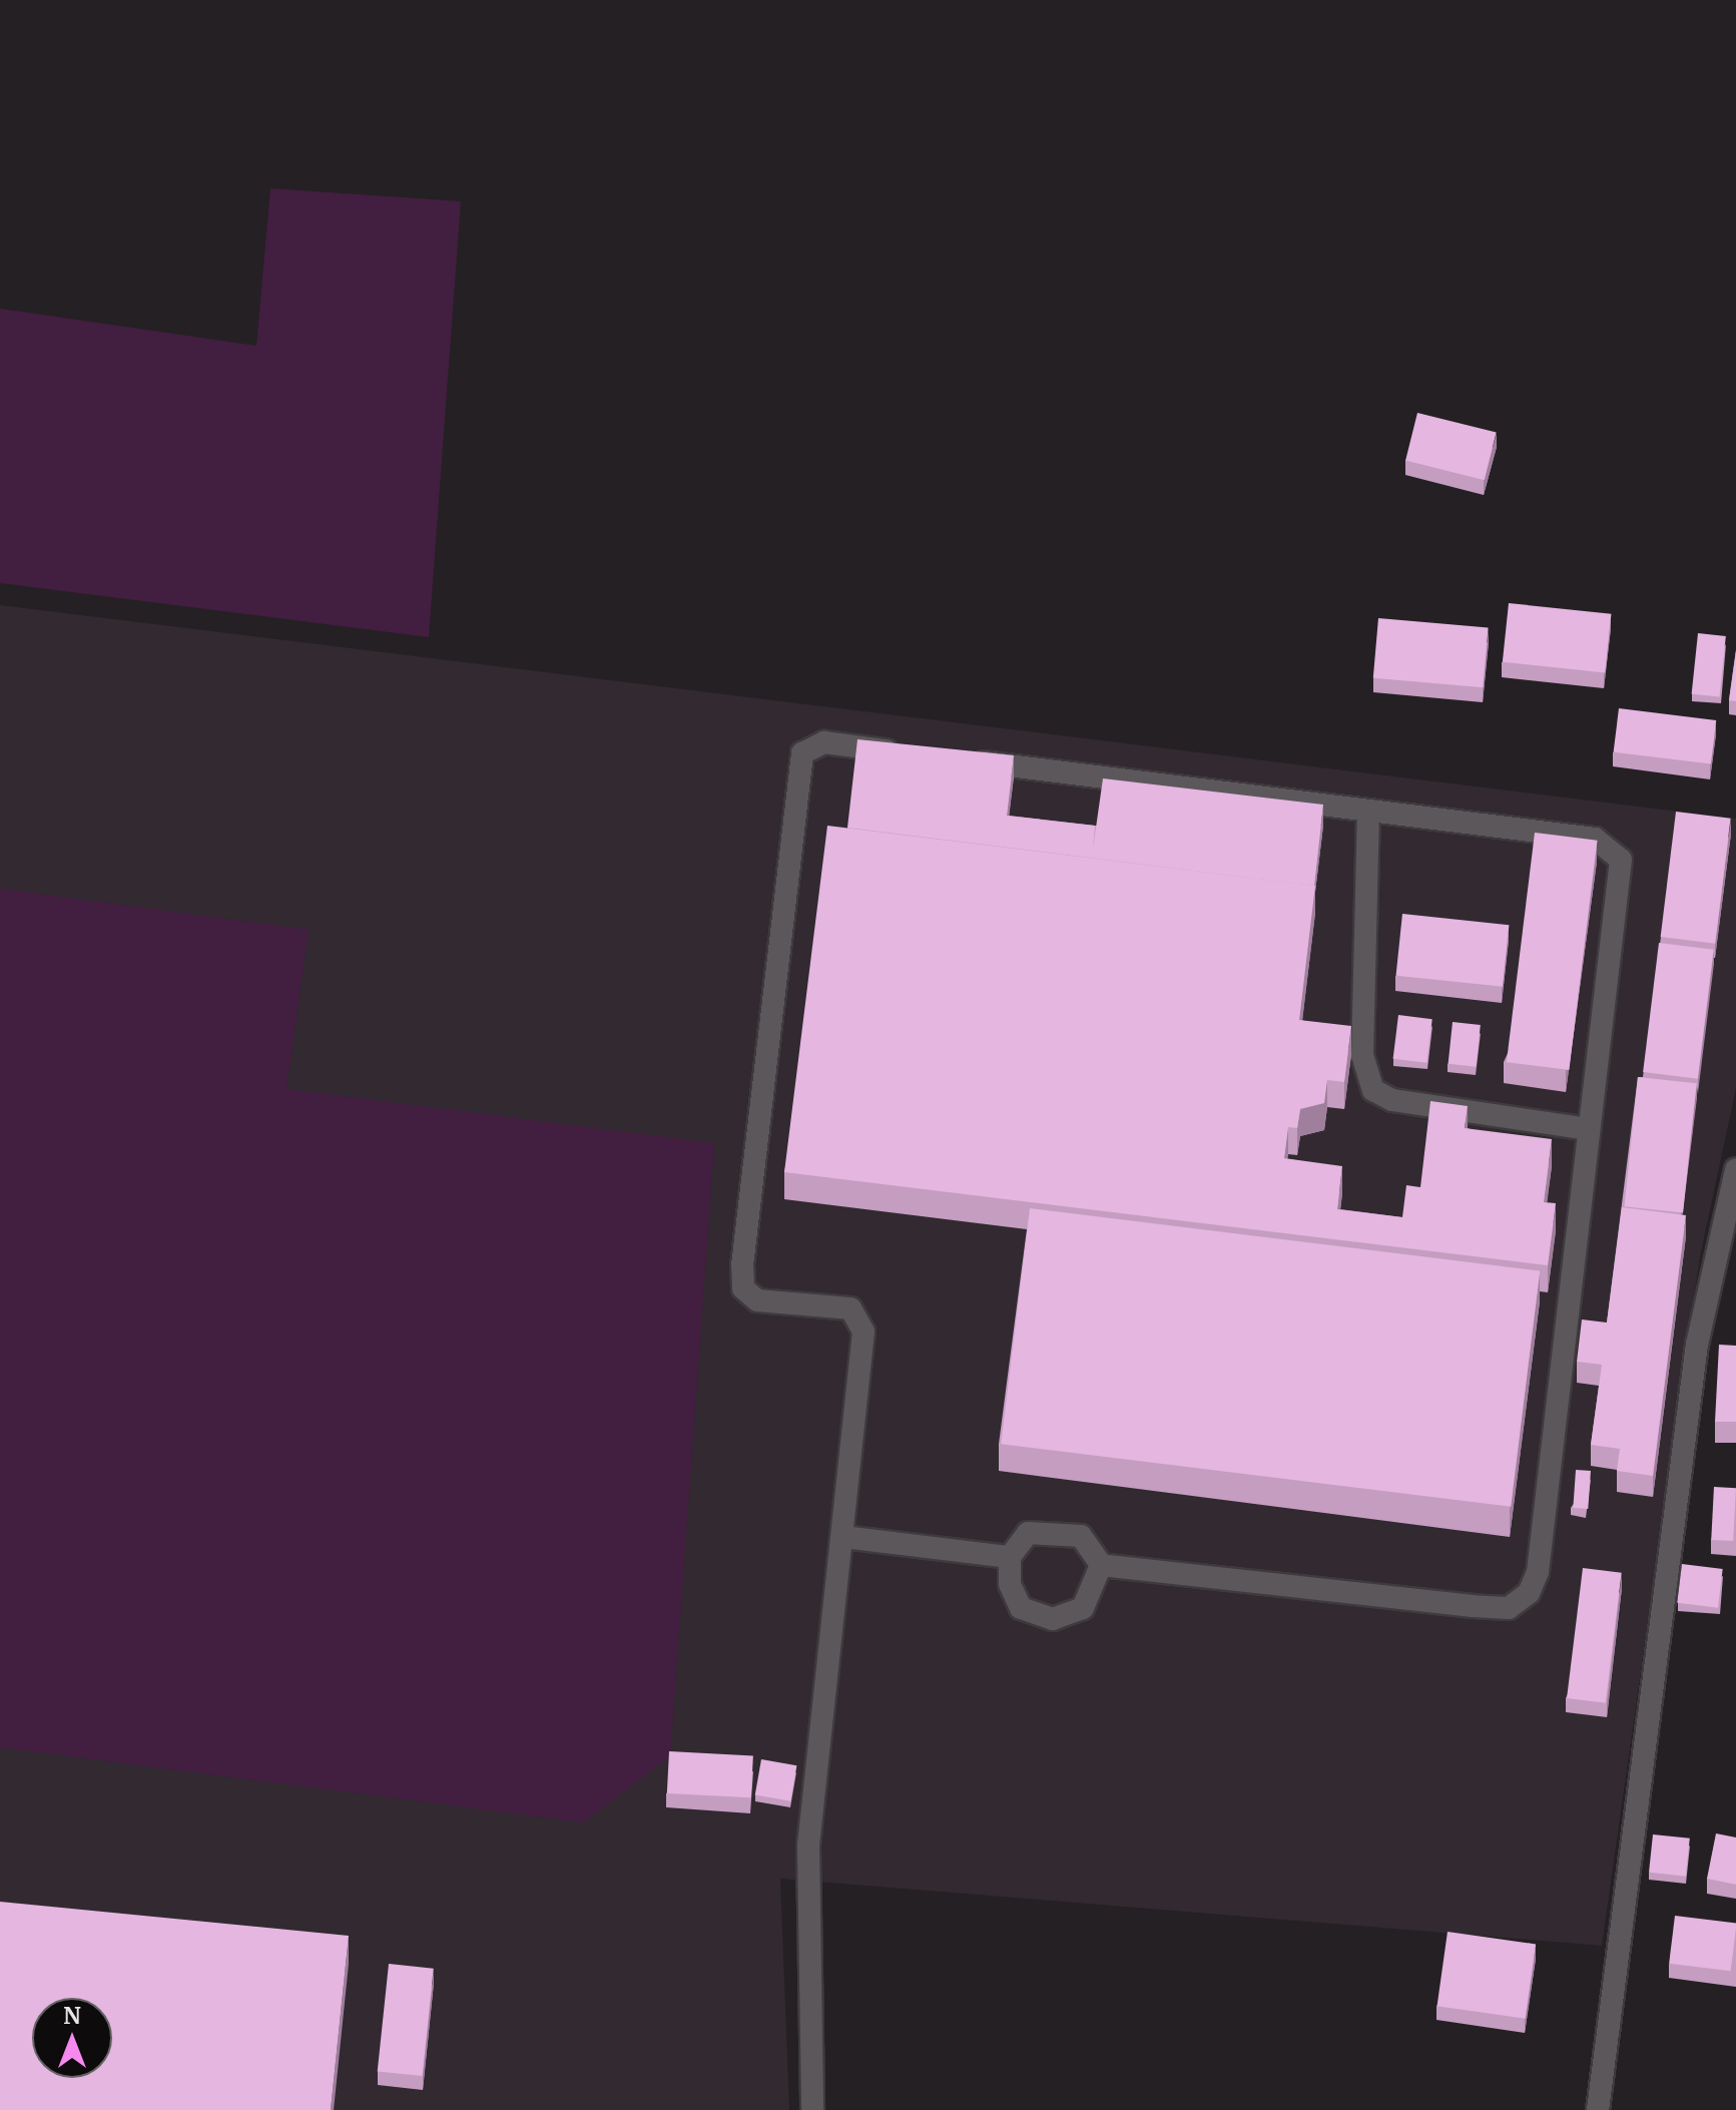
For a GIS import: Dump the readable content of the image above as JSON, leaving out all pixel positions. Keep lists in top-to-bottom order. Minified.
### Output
{"north":"top"}
